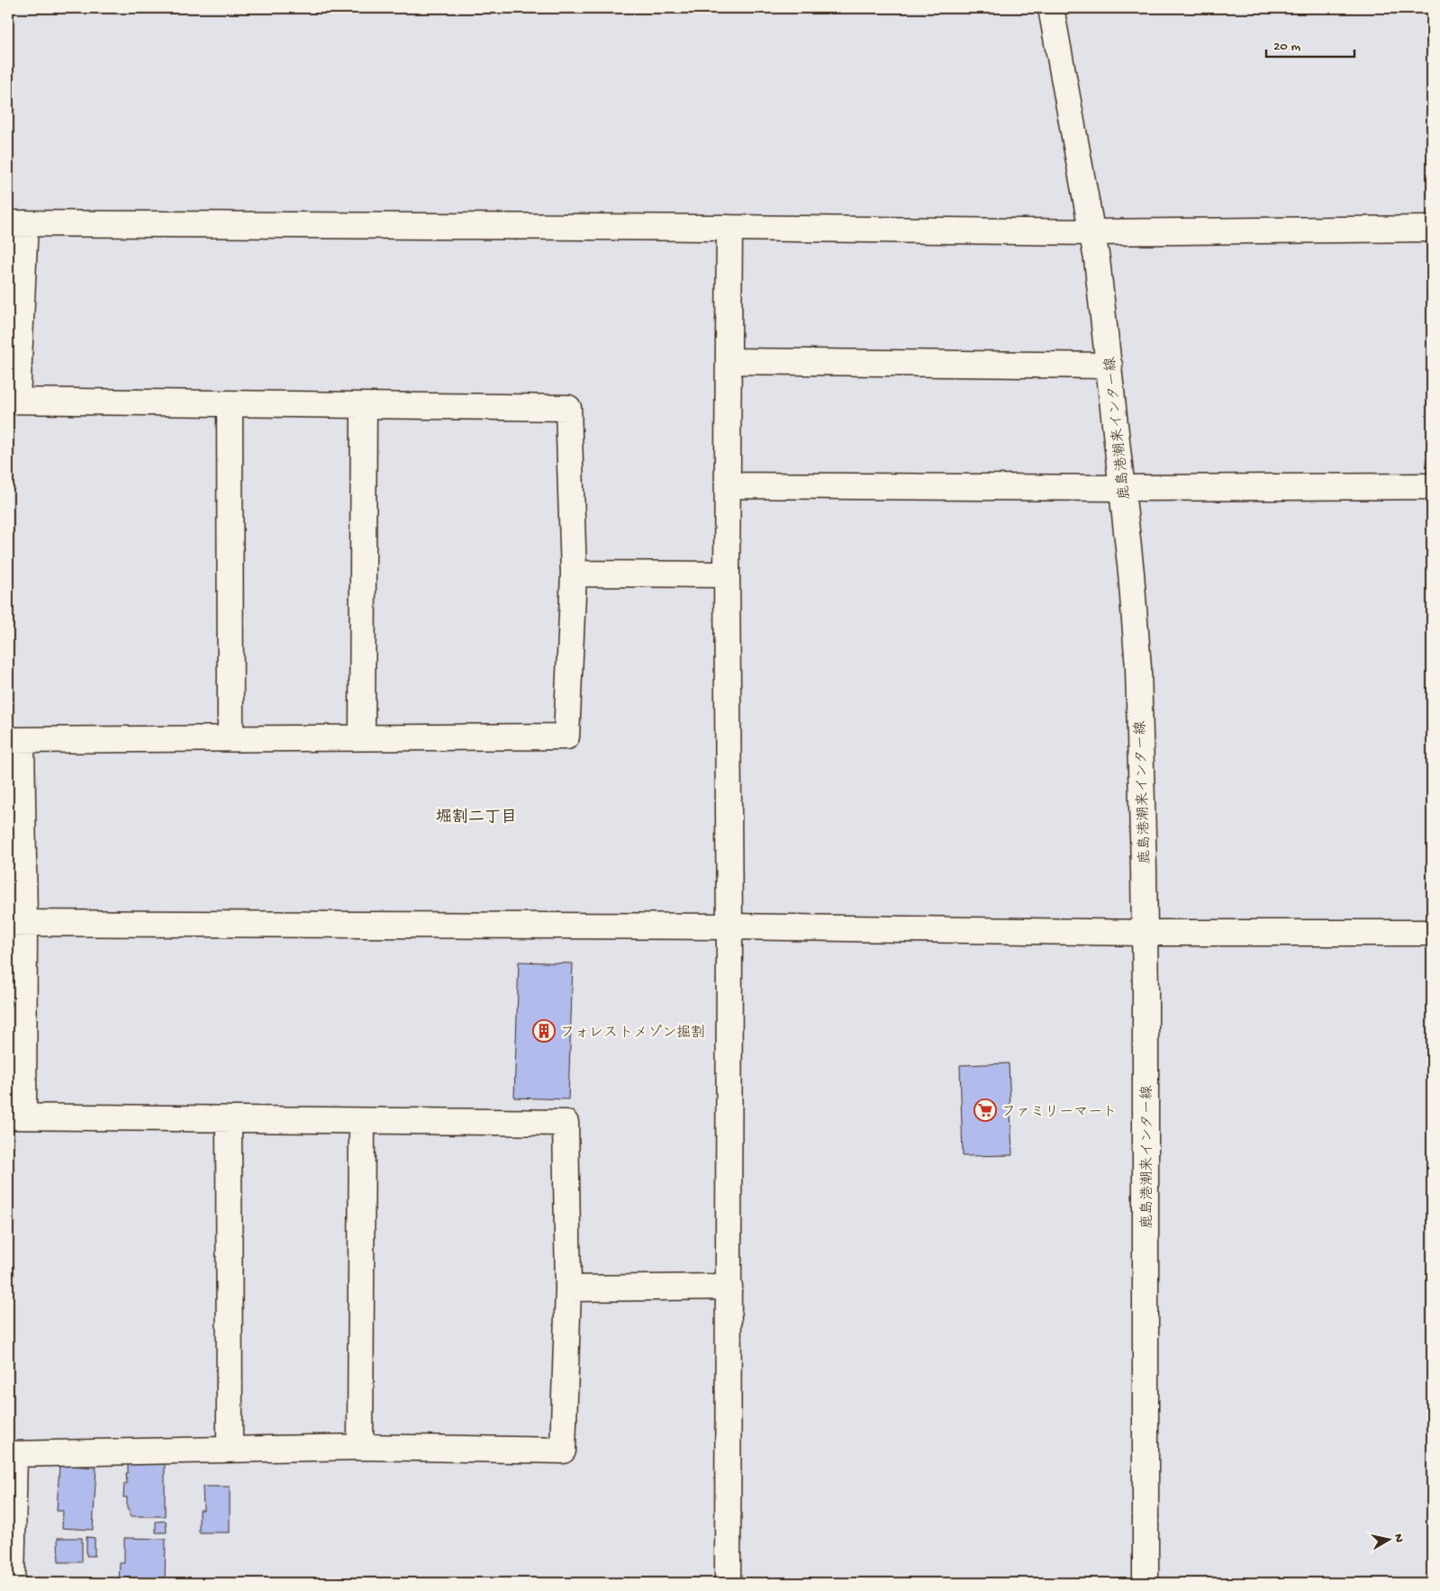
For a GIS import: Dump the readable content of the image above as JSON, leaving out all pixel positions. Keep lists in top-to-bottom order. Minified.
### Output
{"streets":{"street":["鹿島港潮来インター線"]},"districts":["堀割二丁目"],"places":{"building":["フォレストメゾン掘割"],"supermarket":["ファミリーマート"]},"scale_bar":"20 m","north":"right"}
